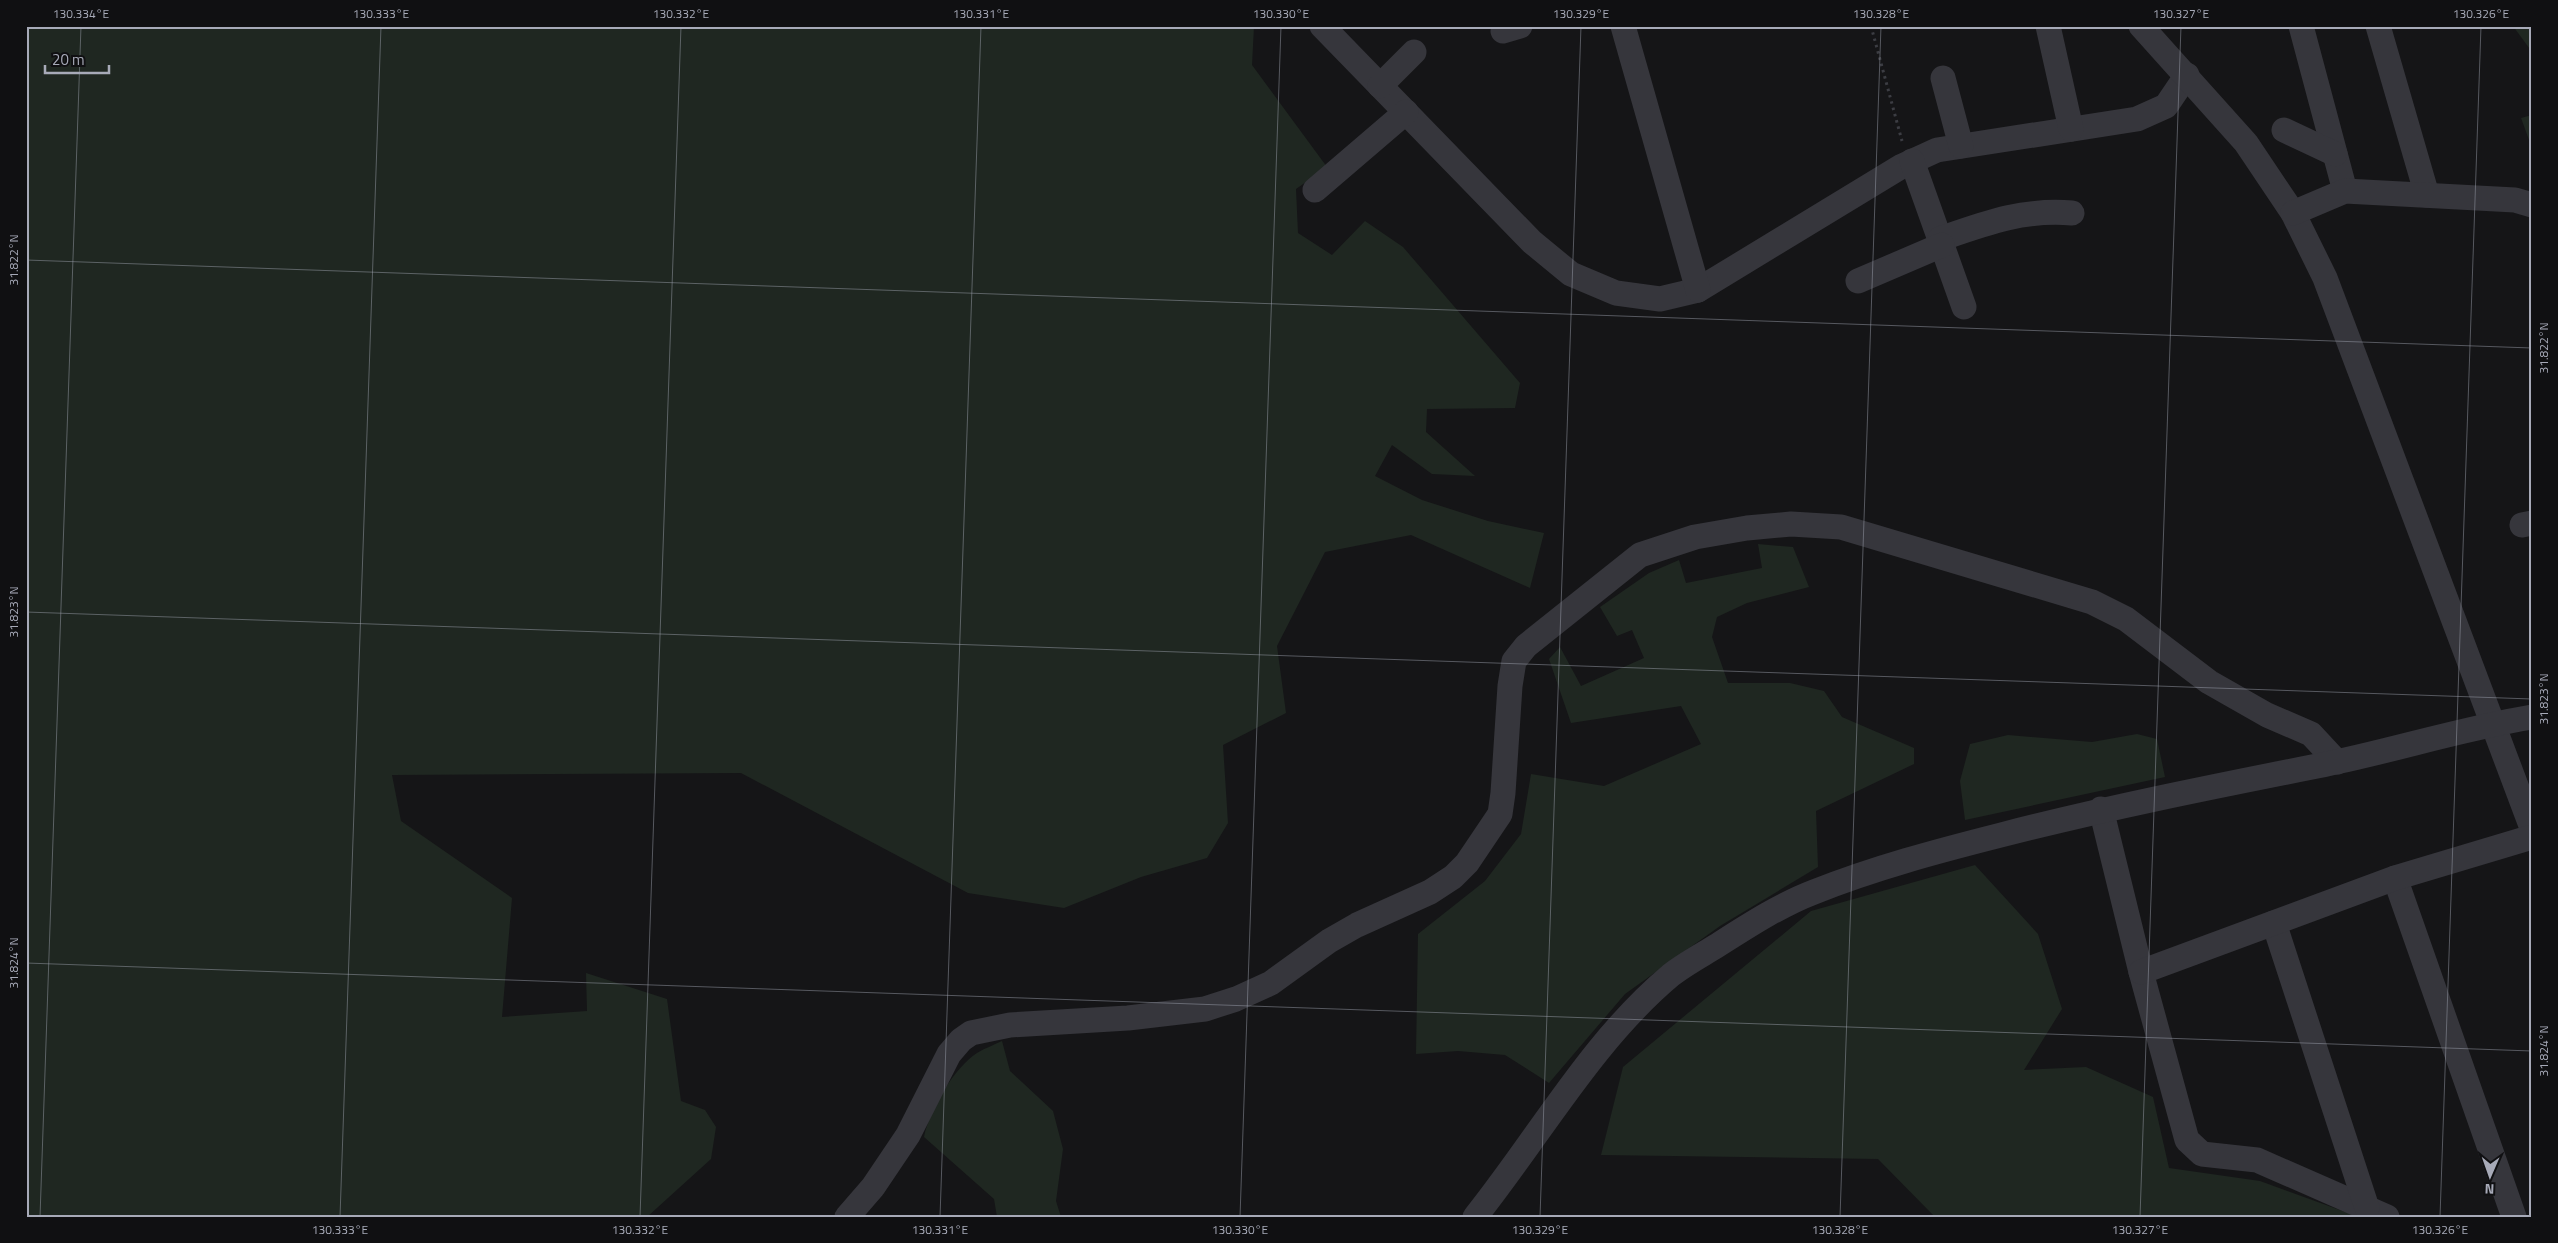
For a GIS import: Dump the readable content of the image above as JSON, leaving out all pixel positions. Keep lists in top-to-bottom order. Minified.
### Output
{"scale_bar":"20 m","north":"bottom","coordinates":["130.334°E","130.333°E","130.332°E","130.331°E","130.330°E","130.329°E","130.328°E","130.327°E","130.326°E","31.822°N","31.823°N","31.824°N"]}
